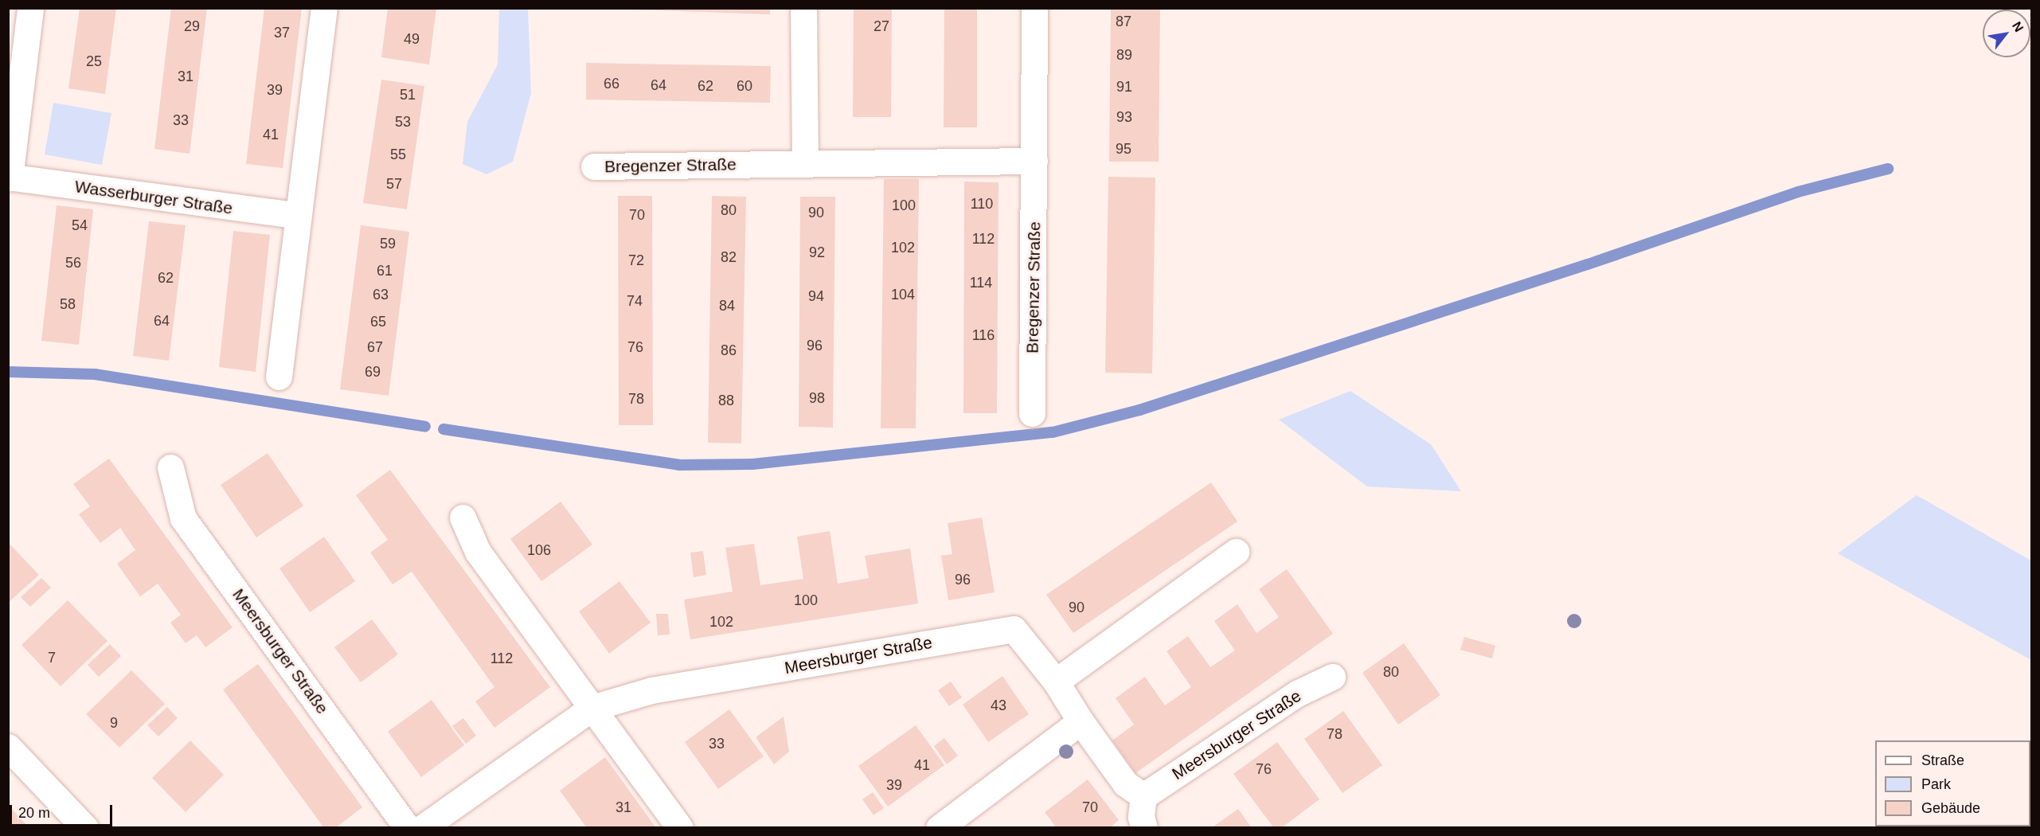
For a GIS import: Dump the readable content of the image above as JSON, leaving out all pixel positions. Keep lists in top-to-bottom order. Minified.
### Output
{"streets":{"street":["Bregenzer Straße","Wasserburger Straße","Meersburger Straße"]},"house_numbers":["87","29","27","37","49","89","25","31","66","64","62","60","91","39","51","93","33","53","41","95","55","57","110","100","80","90","70","54","112","59","102","92","82","72","56","61","62","114","63","104","94","74","58","84","64","65","116","96","67","76","86","69","98","78","88","106","96","100","90","102","7","112","80","43","9","78","33","41","76","39","31","70"],"legend":["Straße","Park","Gebäude"],"scale_bar":"20 m","north":"top right"}
